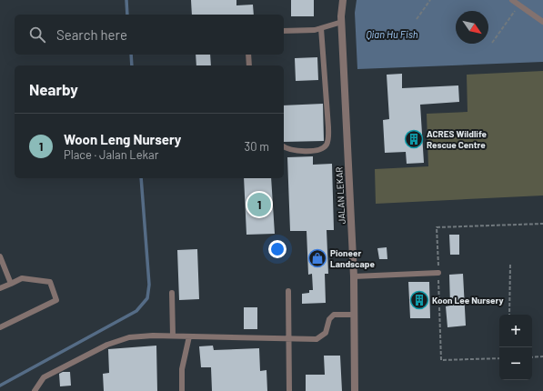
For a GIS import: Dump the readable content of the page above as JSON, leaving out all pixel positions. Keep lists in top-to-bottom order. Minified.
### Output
{"streets":{"street":["JALAN LEKAR"]},"water":["Qian Hu Fish"],"places":{"building":["ACRES Wildlife Rescue Centre","Koon Lee Nursery"],"shop":["Pioneer Landscape"]},"north":"bottom right","page":{"search":"Search here","heading":"Nearby","list":[{"mark":"1","name":"Woon Leng Nursery","note":"Place · Jalan Lekar","value":"30 m"}],"pins":"1","map_buttons":["+","−"]}}
